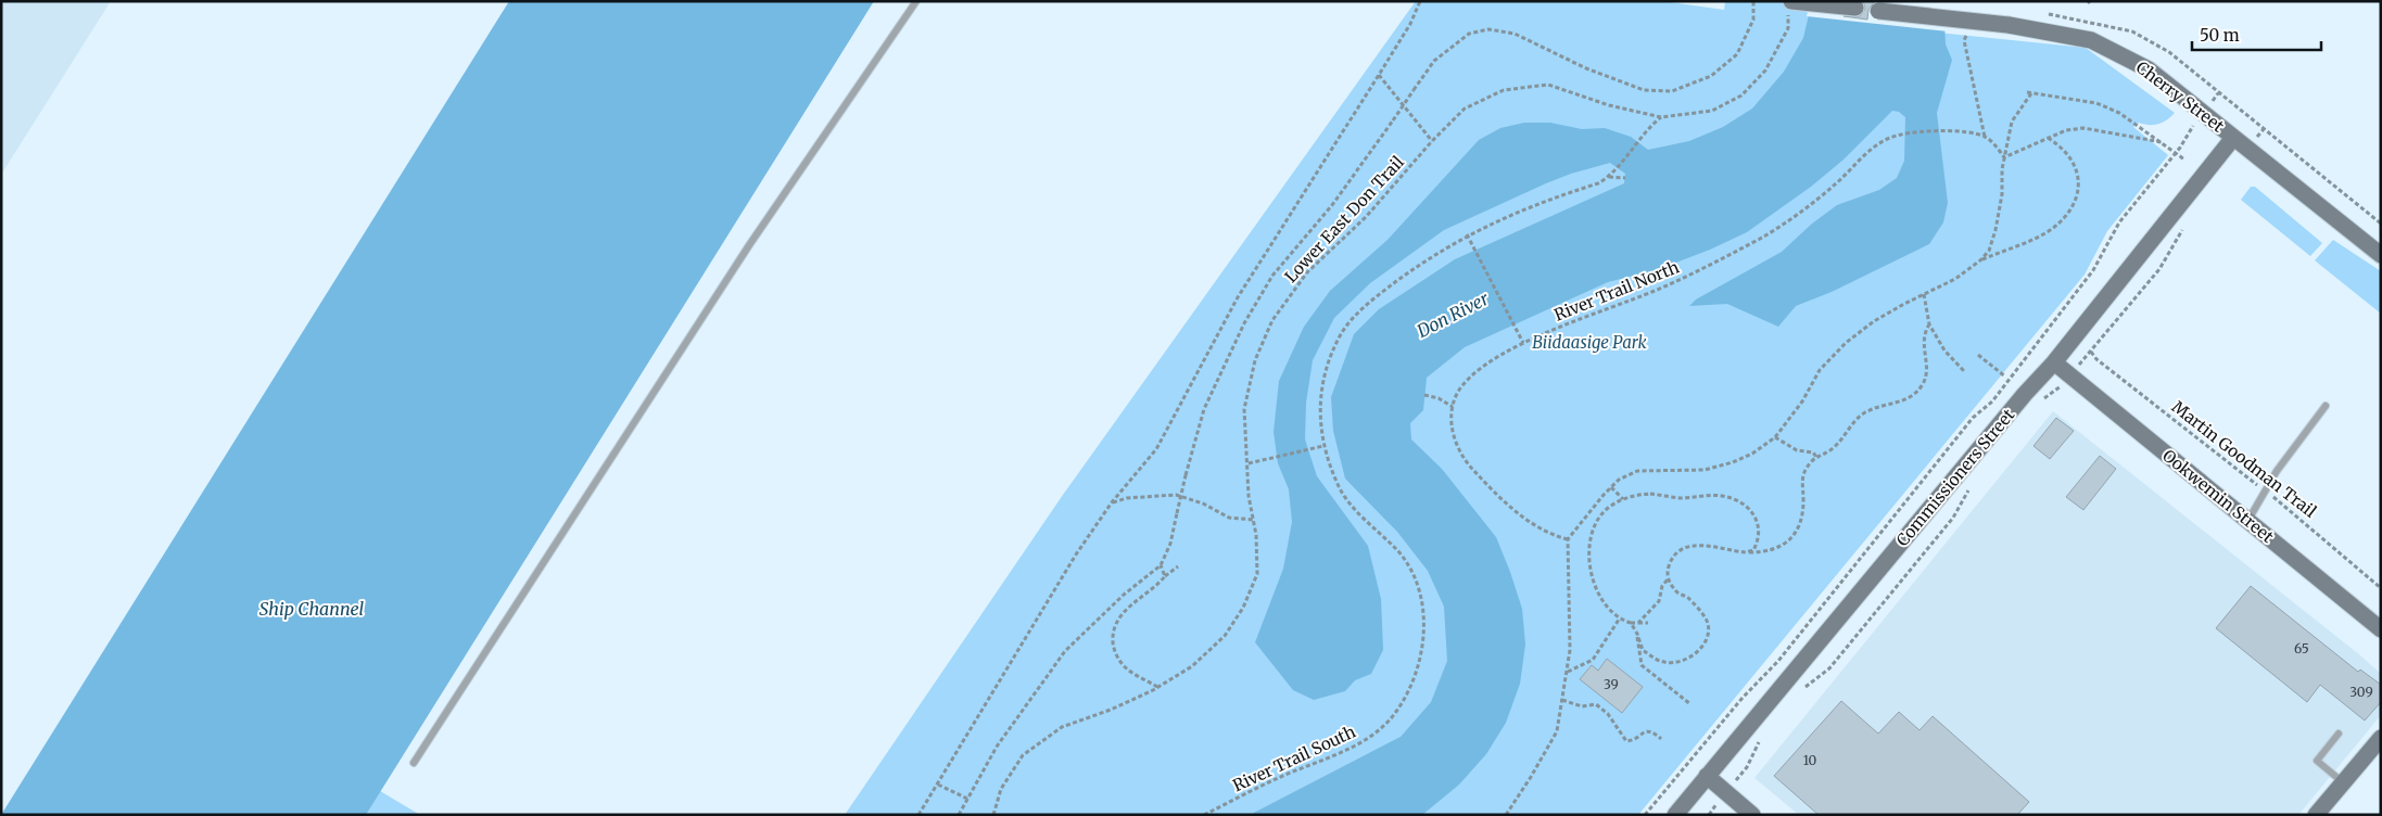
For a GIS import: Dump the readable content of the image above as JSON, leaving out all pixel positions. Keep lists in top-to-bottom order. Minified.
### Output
{"streets":{"street":["Cherry Street","Commissioners Street","Ookwemin Street"],"path":["Lower East Don Trail","River Trail North","Martin Goodman Trail","River Trail South"]},"crossings":[["Cherry Street","Commissioners Street"],["Lower East Don Trail","River Trail South"],["Commissioners Street","Ookwemin Street"]],"water":["Don River","Ship Channel"],"parks":["Biidaasige Park"],"house_numbers":["65","39","309","10"],"scale_bar":"50 m"}
